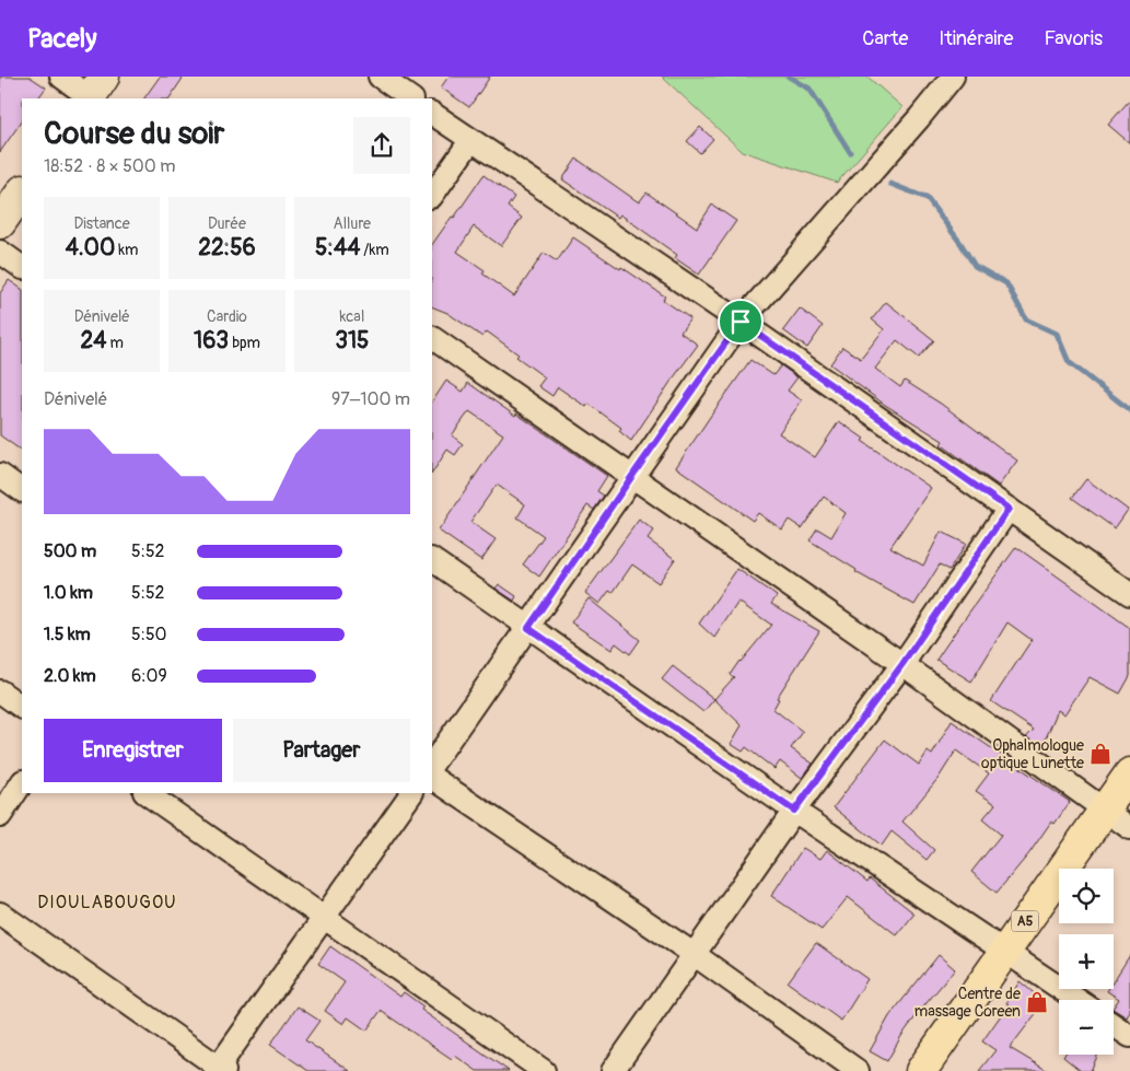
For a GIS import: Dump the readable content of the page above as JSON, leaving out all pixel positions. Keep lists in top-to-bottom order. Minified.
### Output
{"streets":{"main road":["A5"]},"districts":["DIOULABOUGOU"],"places":{"shop":["Ophalmologue optique Lunette","Centre de massage Coreen"]},"page":{"header":"Pacely","nav":["Carte","Itinéraire","Favoris"],"heading":["Course du soir","18:52 · 8 × 500 m"],"stats":[["Distance","4.00 km"],["Durée","22:56"],["Allure","5:44 /km"],["Dénivelé","24 m"],["Cardio","163 bpm"],["kcal","315"]],"chart":["Dénivelé","97–100 m"],"list":[{"name":"500 m","note":"5:52"},{"name":"1.0 km","note":"5:52"},{"name":"1.5 km","note":"5:50"},{"name":"2.0 km","note":"6:09"}],"buttons":["Enregistrer","Partager"],"map_buttons":["+","−"]}}
